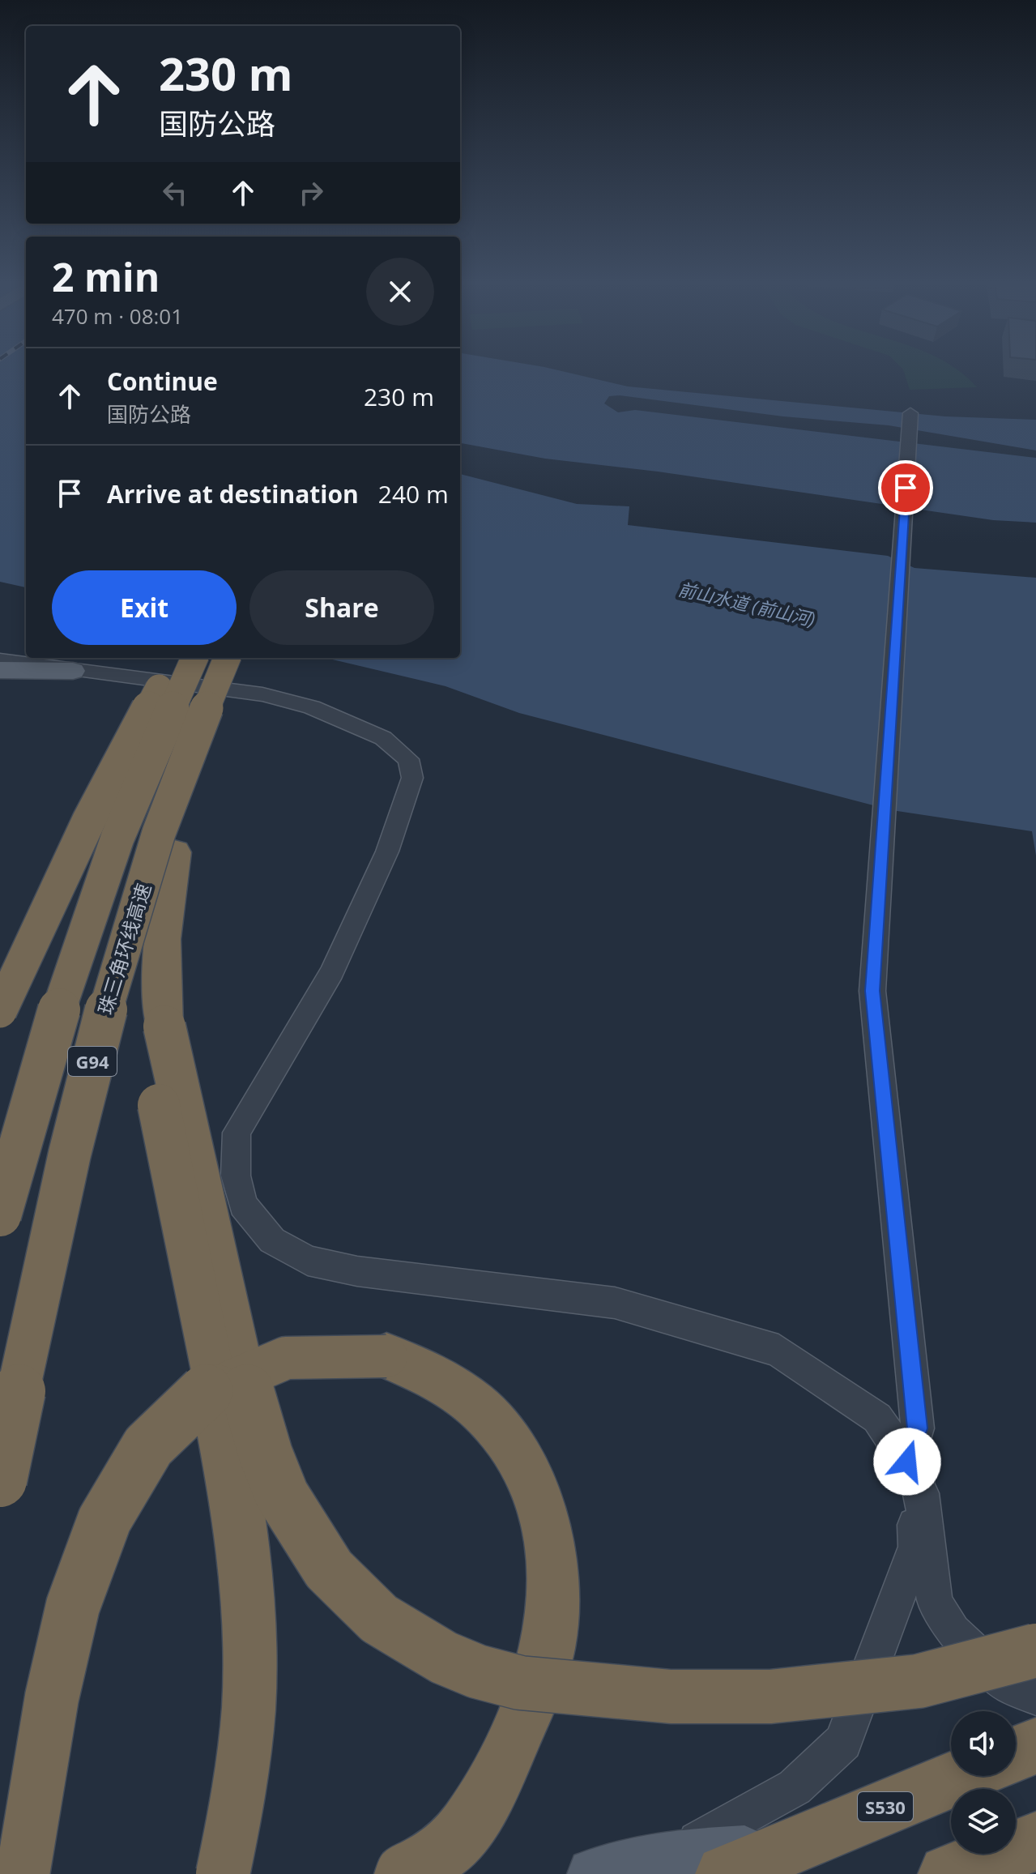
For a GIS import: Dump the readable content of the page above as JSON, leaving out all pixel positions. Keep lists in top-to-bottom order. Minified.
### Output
{"streets":{"highway":["珠三角环线高速","G94","S530"]},"water":["前山水道 (前山河)"],"page":{"turn":["230 m","国防公路"],"heading":["2 min","470 m · 08:01"],"list":[{"name":"Continue","note":"国防公路","value":"230 m"},{"name":"Arrive at destination","value":"240 m"}],"buttons":["Exit","Share"]}}
